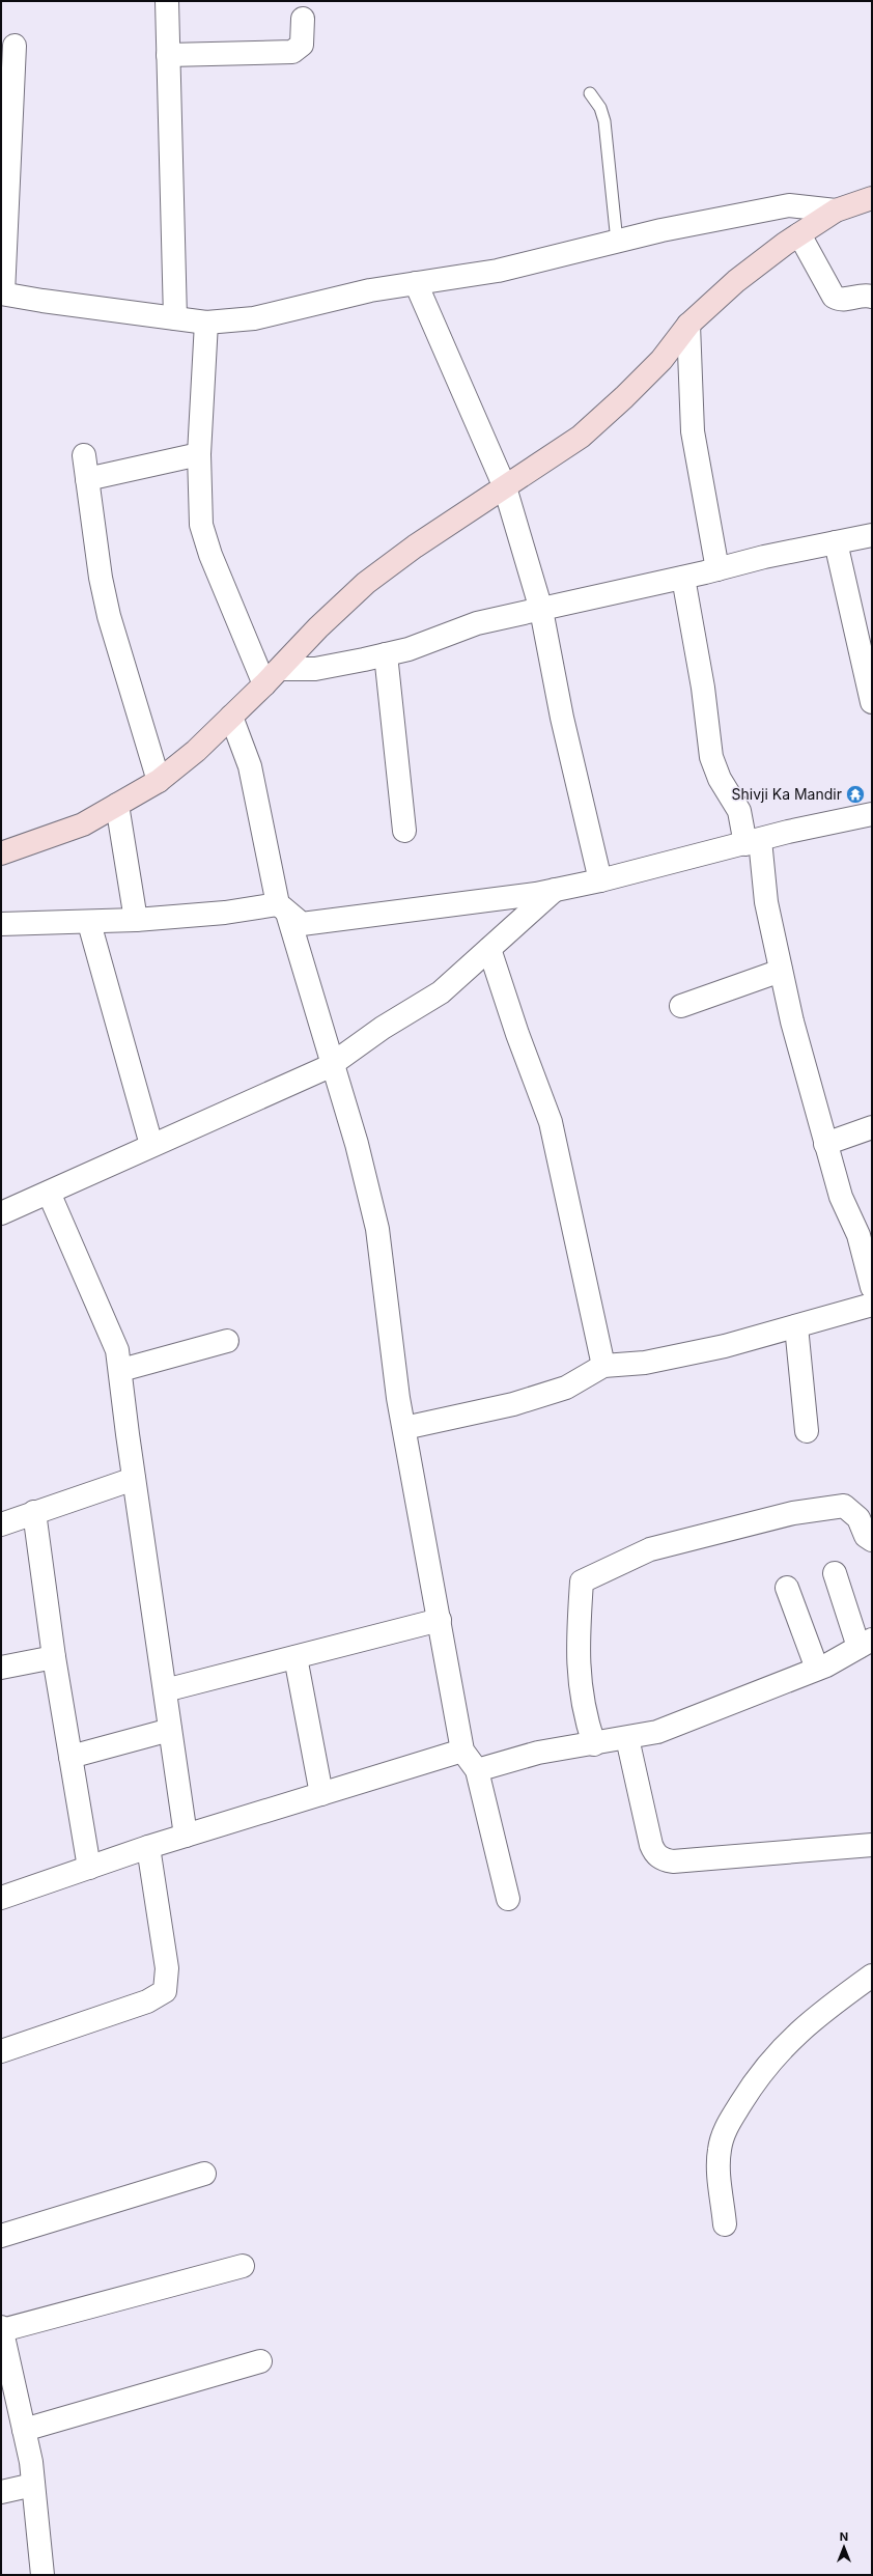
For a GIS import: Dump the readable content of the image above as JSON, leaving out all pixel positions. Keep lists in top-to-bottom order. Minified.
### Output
{"places":{"temple":["Shivji Ka Mandir"]},"north":"top"}
